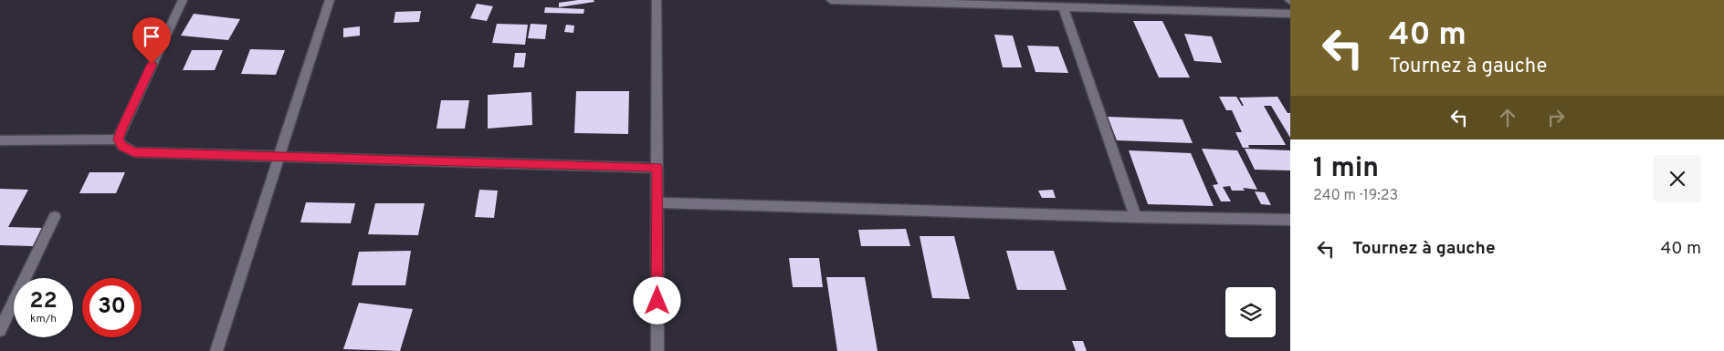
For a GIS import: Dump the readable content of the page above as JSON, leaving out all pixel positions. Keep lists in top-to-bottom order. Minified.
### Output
{"page":{"turn":["40 m","Tournez à gauche"],"heading":["1 min","240 m · 19:23"],"list":[{"name":"Tournez à gauche","value":"40 m"}],"speed":"22 km/h","limit":"30"}}
